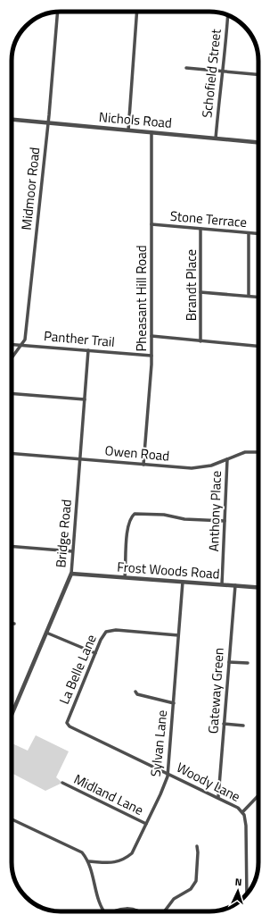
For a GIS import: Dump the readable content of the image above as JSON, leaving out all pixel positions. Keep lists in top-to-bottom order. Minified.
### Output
{"streets":{"street":["Schofield Street","Nichols Road","Midmoor Road","Stone Terrace","Brandt Place","Pheasant Hill Road","Panther Trail","Owen Road","Anthony Place","Bridge Road","Frost Woods Road","La Belle Lane","Gateway Green","Sylvan Lane","Woody Lane","Midland Lane"]},"crossings":[["Schofield Street","Nichols Road"],["Nichols Road","Midmoor Road"],["Nichols Road","Pheasant Hill Road"],["Midmoor Road","Panther Trail"],["Stone Terrace","Brandt Place"],["Stone Terrace","Pheasant Hill Road"],["Pheasant Hill Road","Panther Trail"],["Pheasant Hill Road","Owen Road"],["Panther Trail","Bridge Road"],["Owen Road","Anthony Place"],["Owen Road","Bridge Road"],["Anthony Place","Frost Woods Road"],["Bridge Road","Frost Woods Road"],["Frost Woods Road","Gateway Green"],["Frost Woods Road","Sylvan Lane"],["La Belle Lane","Sylvan Lane"],["La Belle Lane","Woody Lane"],["Gateway Green","Woody Lane"],["Sylvan Lane","Woody Lane"],["Sylvan Lane","Midland Lane"]],"north":"top"}
